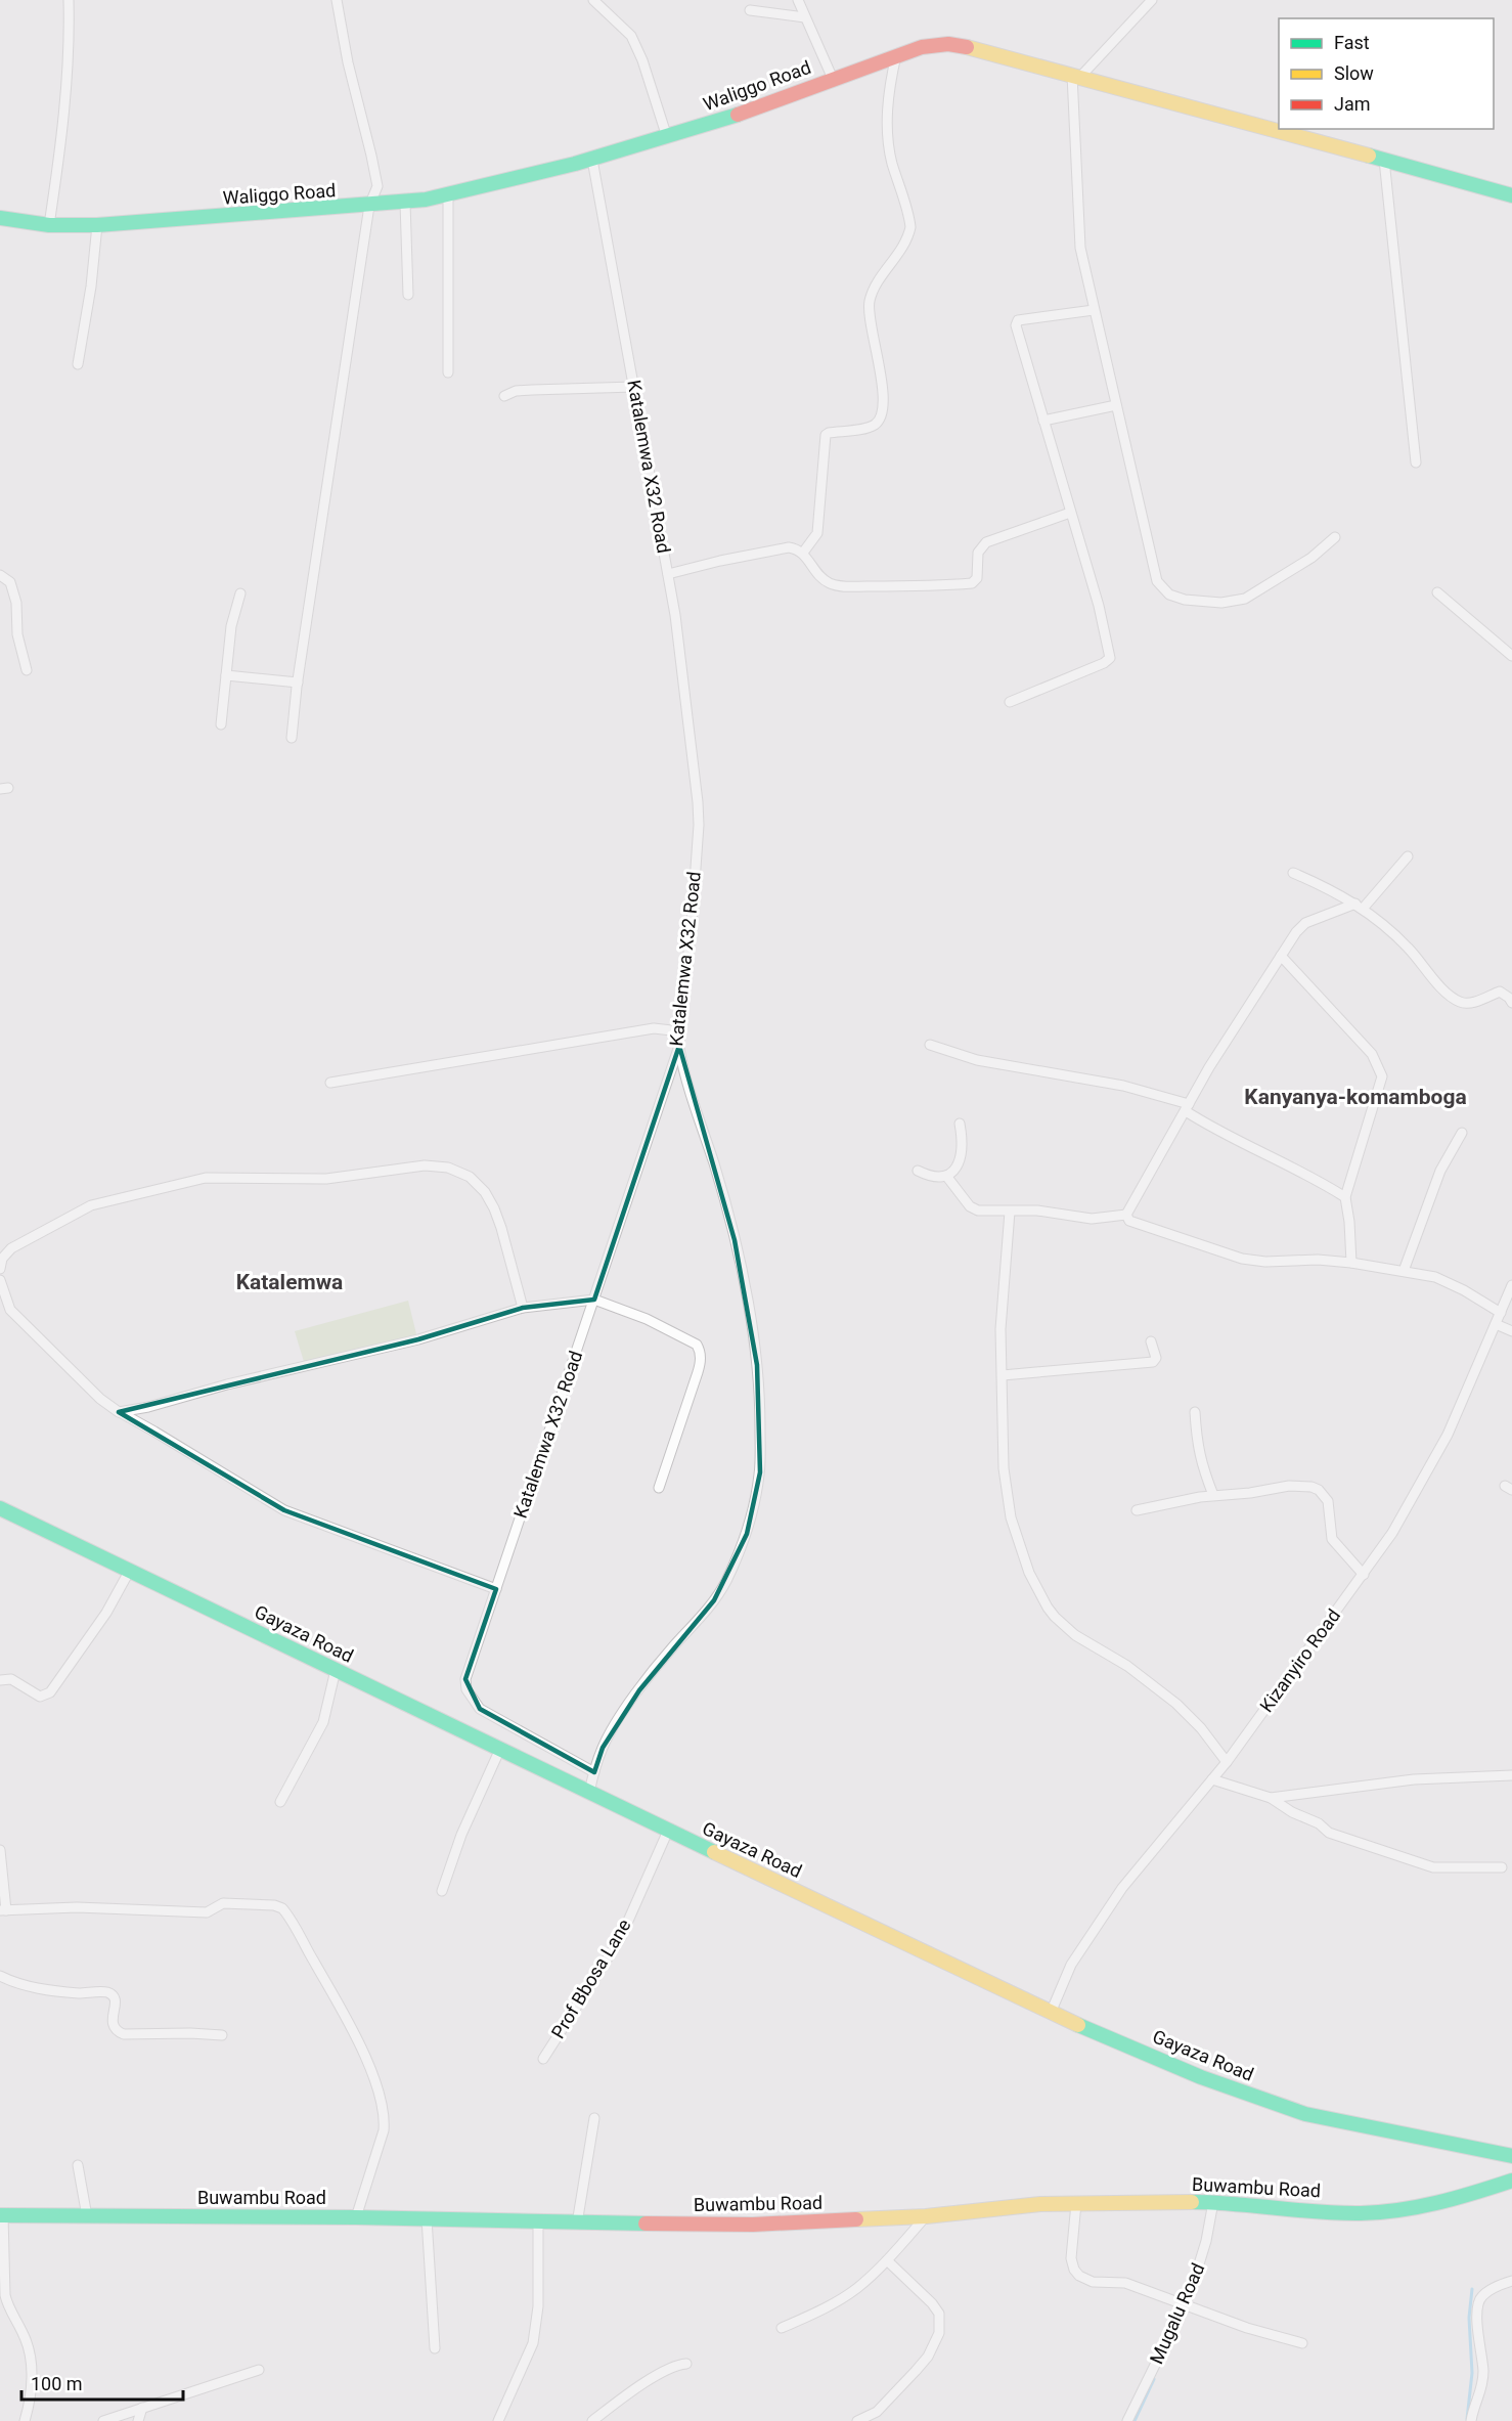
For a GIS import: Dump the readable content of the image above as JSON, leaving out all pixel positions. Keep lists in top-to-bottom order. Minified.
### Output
{"streets":{"street":["Waliggo Road","Katalemwa X32 Road","Gayaza Road","Kizanyiro Road","Prof Bbosa Lane","Buwambu Road","Mugalu Road"]},"crossings":[["Waliggo Road","Katalemwa X32 Road"],["Gayaza Road","Kizanyiro Road"],["Gayaza Road","Prof Bbosa Lane"],["Buwambu Road","Mugalu Road"]],"districts":["Kanyanya-komamboga","Katalemwa"],"legend":["Fast","Slow","Jam"],"scale_bar":"100 m"}
